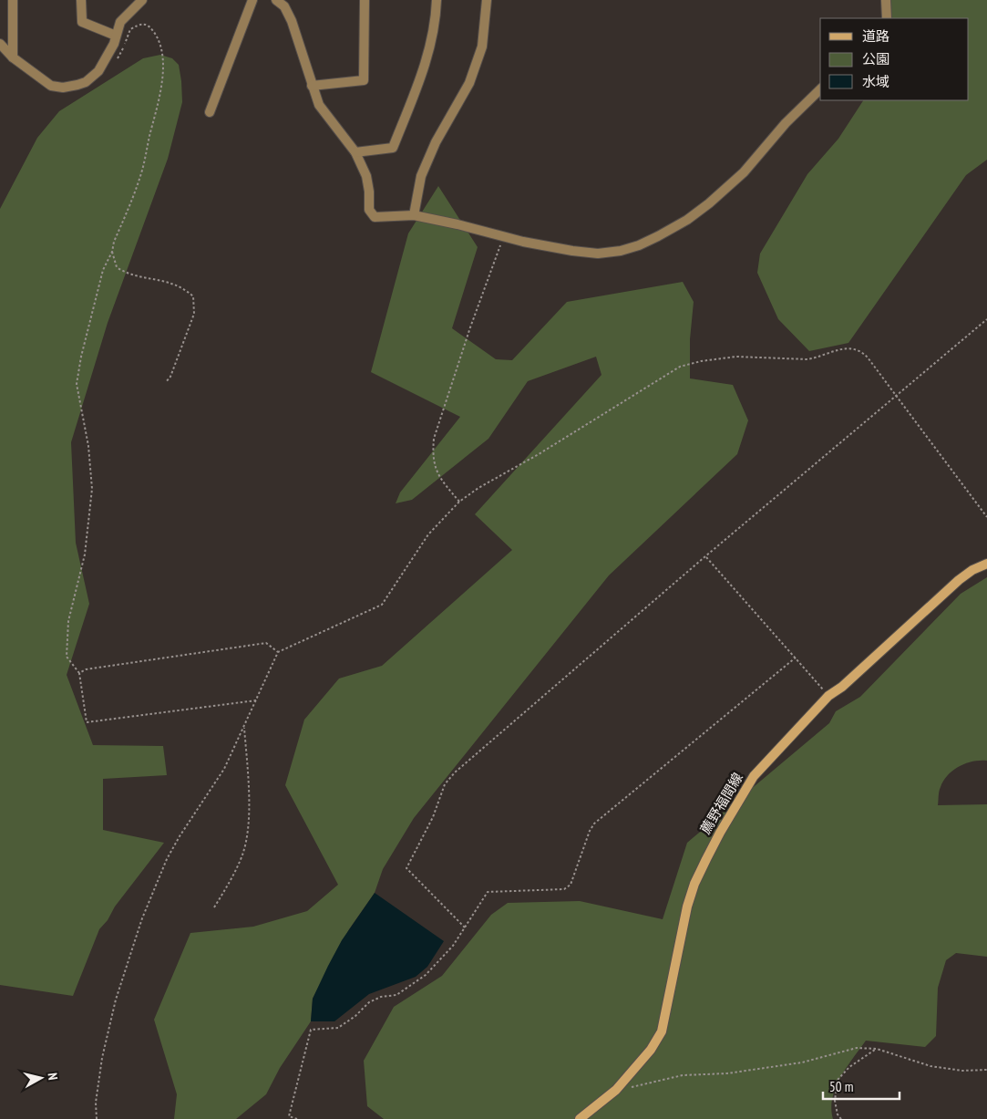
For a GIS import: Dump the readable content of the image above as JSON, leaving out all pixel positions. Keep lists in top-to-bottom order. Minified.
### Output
{"streets":{"main road":["薦野福間線"]},"legend":["道路","公園","水域"],"scale_bar":"50 m","north":"right"}
